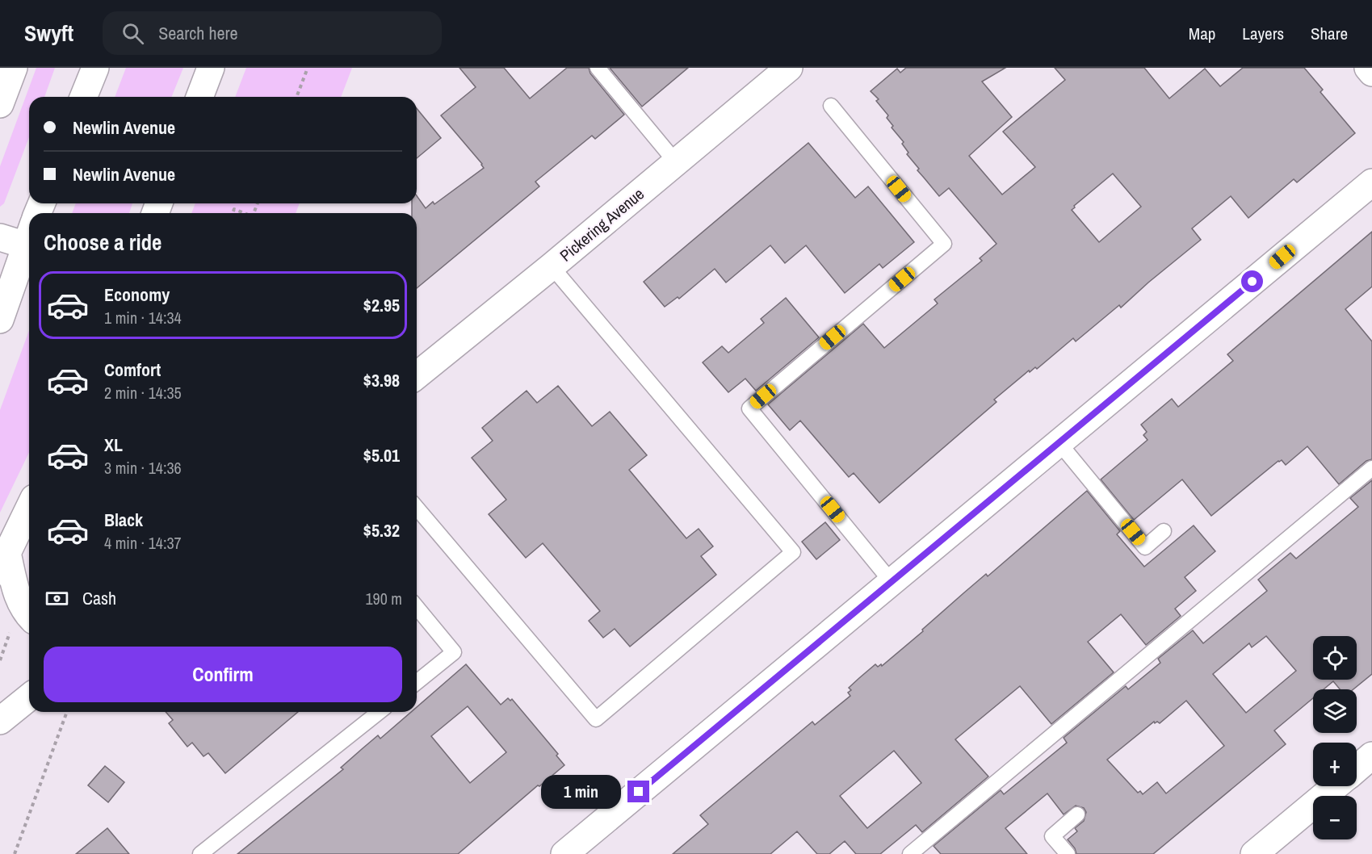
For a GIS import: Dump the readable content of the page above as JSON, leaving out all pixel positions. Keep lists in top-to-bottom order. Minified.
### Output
{"streets":{"street":["Pickering Avenue"]},"page":{"header":"Swyft","search":"Search here","nav":["Map","Layers","Share"],"banner":["Newlin Avenue","Newlin Avenue"],"heading":"Choose a ride","list":[{"name":"Economy","note":"1 min · 14:34","value":"$2.95"},{"name":"Comfort","note":"2 min · 14:35","value":"$3.98"},{"name":"XL","note":"3 min · 14:36","value":"$5.01"},{"name":"Black","note":"4 min · 14:37","value":"$5.32"}],"pay":["Cash","190 m"],"map_buttons":["+","−"],"buttons":"Confirm","bubble":"1 min"}}
